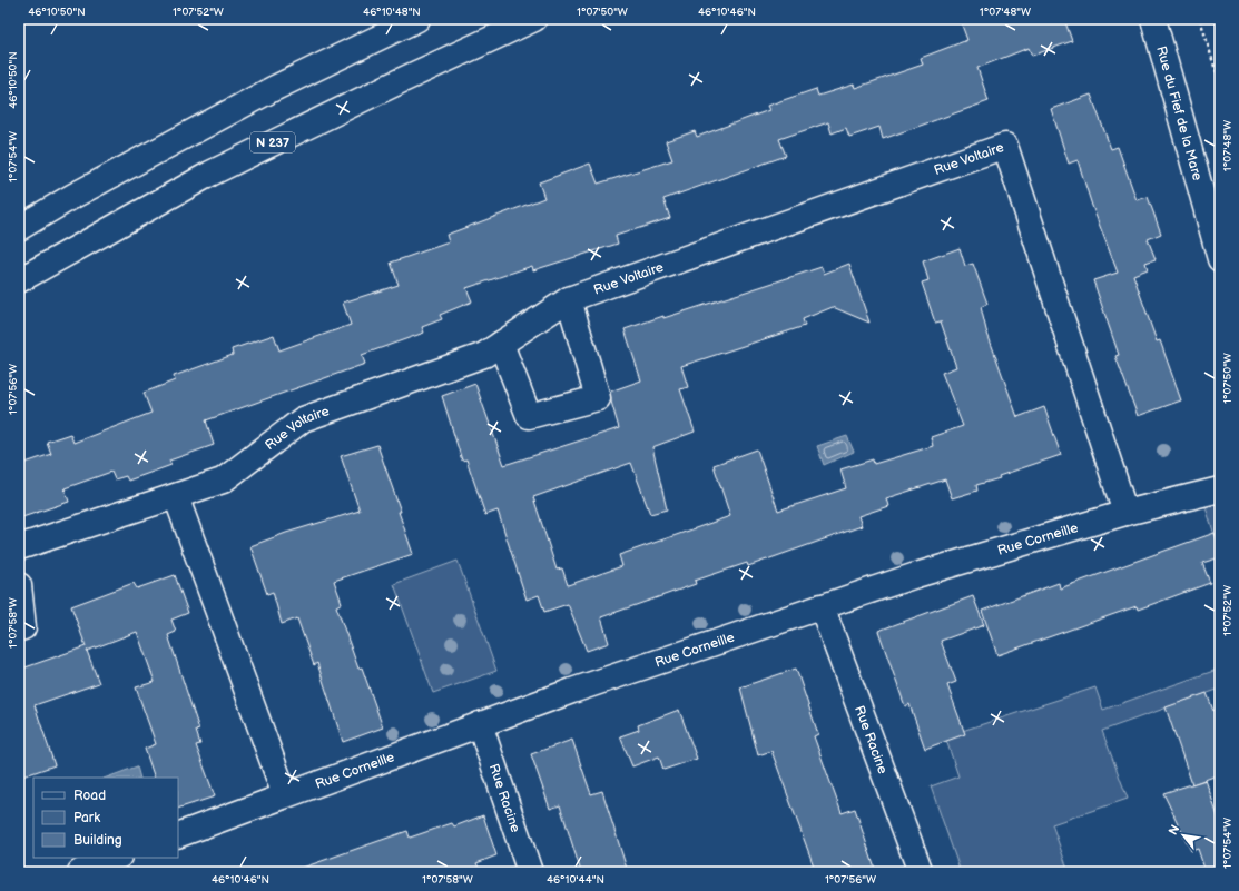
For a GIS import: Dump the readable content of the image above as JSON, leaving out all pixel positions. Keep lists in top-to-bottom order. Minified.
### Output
{"streets":{"main road":["Rue du Fief de la Mare","N 237","Rue Voltaire","Rue Corneille","Rue Racine"]},"crossings":[["Rue Voltaire","Rue Corneille"],["Rue Corneille","Rue Racine"]],"legend":["Road","Park","Building"],"north":"top left","coordinates":["46°10'50\"N","1°07'52\"W","46°10'48\"N","1°07'50\"W","46°10'46\"N","1°07'48\"W","1°07'54\"W","1°07'56\"W","1°07'58\"W","46°10'44\"N"]}
